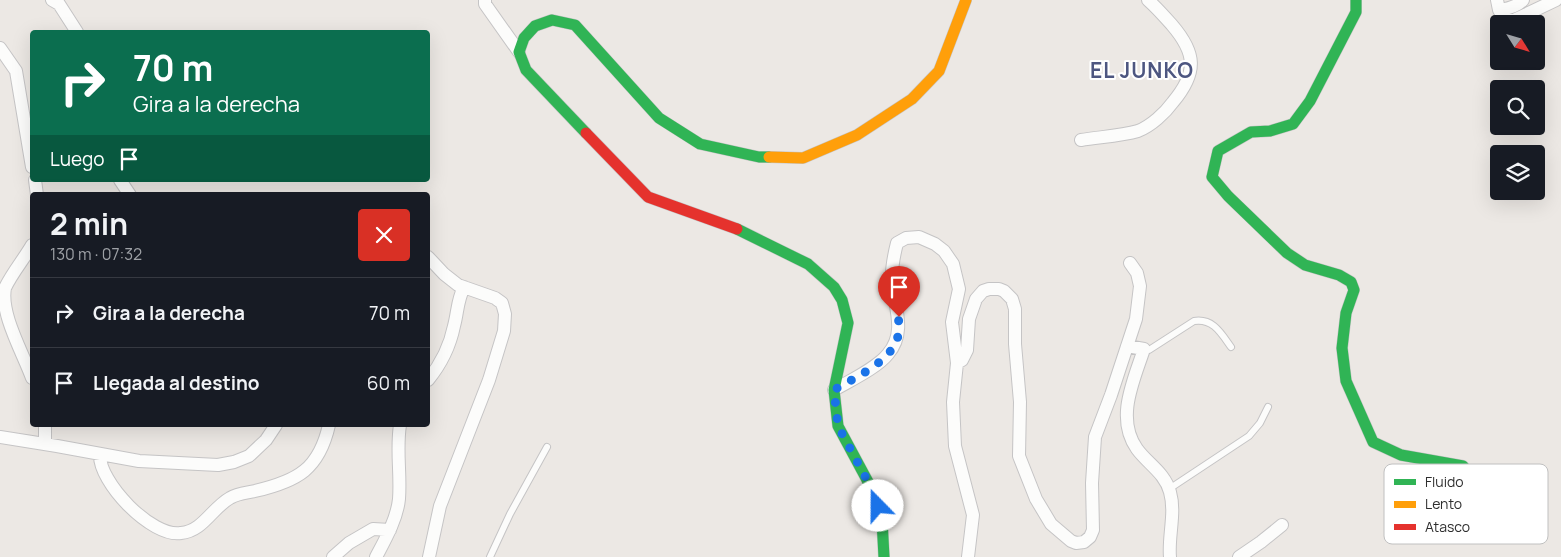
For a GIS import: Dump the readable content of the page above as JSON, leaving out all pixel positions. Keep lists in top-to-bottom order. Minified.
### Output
{"districts":["EL JUNKO"],"legend":["Fluido","Lento","Atasco"],"north":"bottom right","page":{"turn":["70 m","Gira a la derecha"],"then":"Luego","heading":["2 min","130 m · 07:32"],"list":[{"name":"Gira a la derecha","value":"70 m"},{"name":"Llegada al destino","value":"60 m"}]}}
